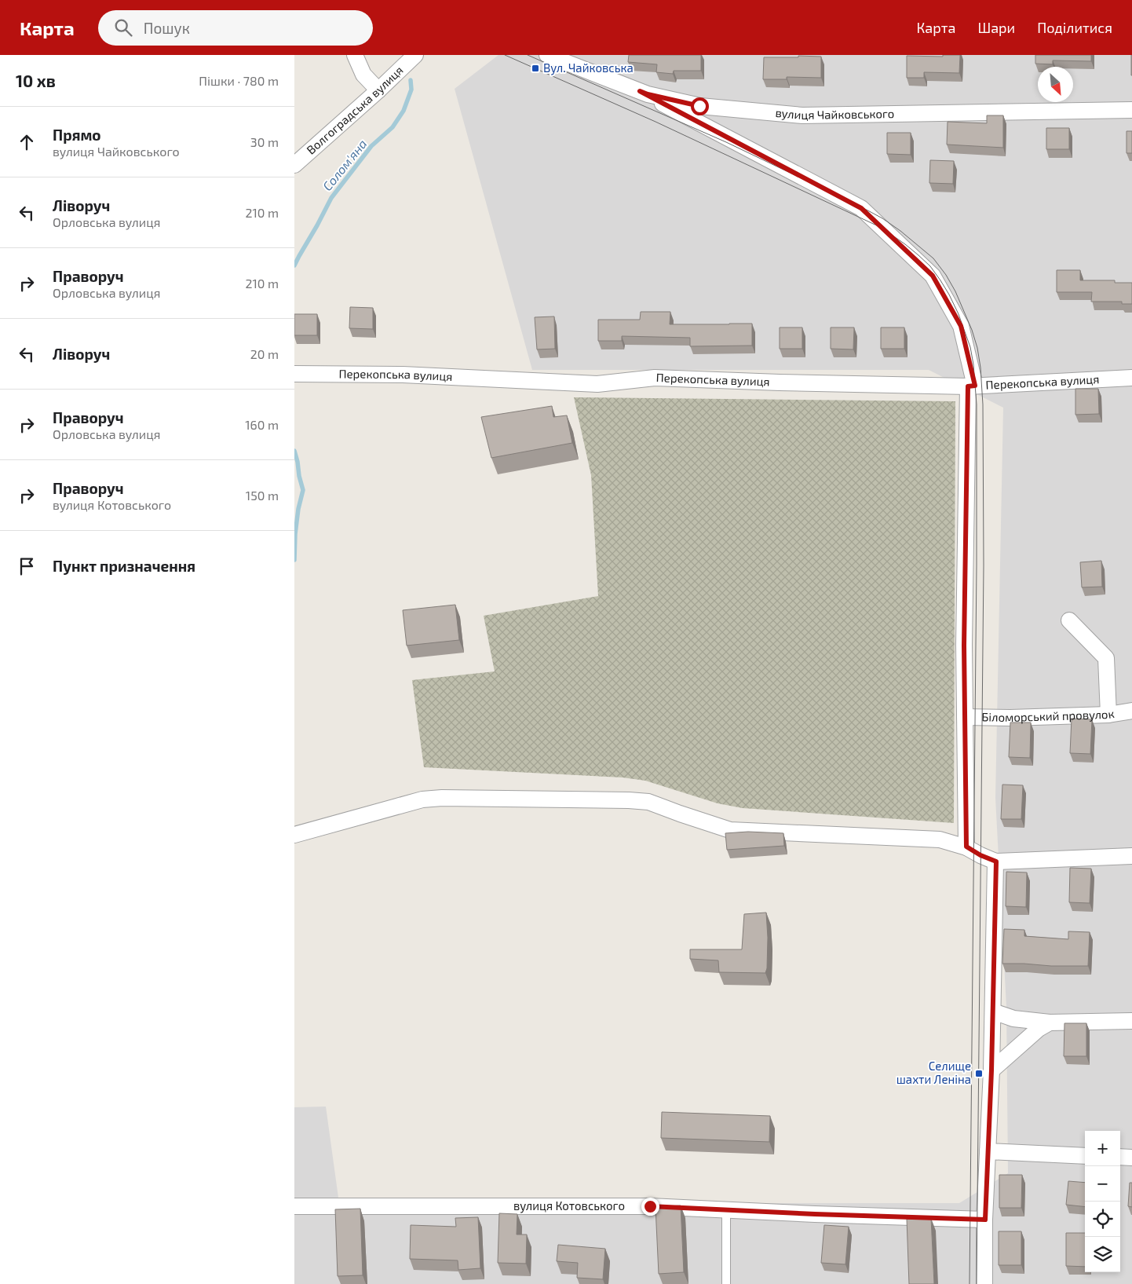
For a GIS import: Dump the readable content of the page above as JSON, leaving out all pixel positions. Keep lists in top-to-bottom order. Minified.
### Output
{"streets":{"street":["Волгоградська вулиця","вулиця Чайковського","Перекопська вулиця","Біломорський провулок","вулиця Котовського"]},"water":["Солом'яна"],"places":{"transit":["Вул. Чайковська","Селище шахти Леніна"]},"north":"bottom right","page":{"header":"Карта","search":"Пошук","nav":["Карта","Шари","Поділитися"],"heading":["10 хв","Пішки · 780 m"],"list":[["Прямо","вулиця Чайковського","30 m"],["Ліворуч","Орловська вулиця","210 m"],["Праворуч","Орловська вулиця","210 m"],["Ліворуч","20 m"],["Праворуч","Орловська вулиця","160 m"],["Праворуч","вулиця Котовського","150 m"],"Пункт призначення"],"map_buttons":["+","−"]}}
